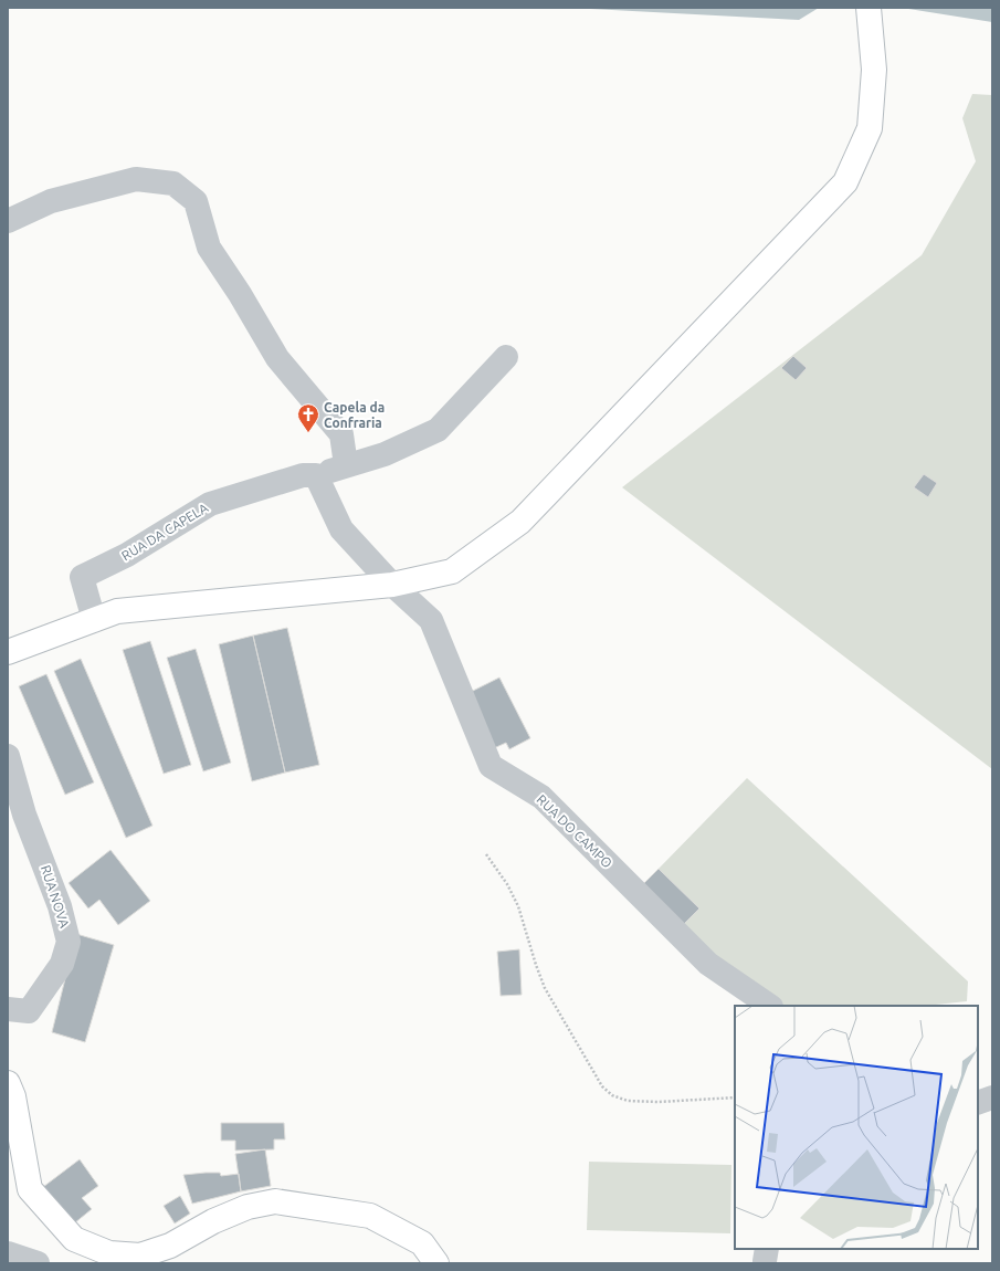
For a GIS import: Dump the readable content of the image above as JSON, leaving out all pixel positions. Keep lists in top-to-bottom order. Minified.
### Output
{"streets":{"street":["RUA DA CAPELA","RUA DO CAMPO","RUA NOVA"]},"places":{"church":["Capela da Confraria"]}}
